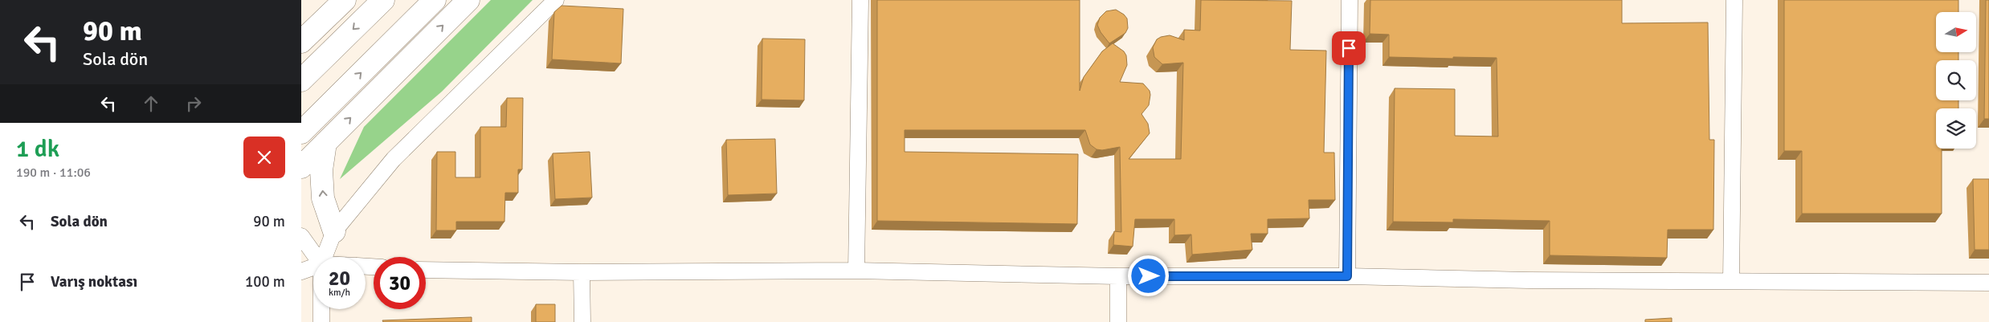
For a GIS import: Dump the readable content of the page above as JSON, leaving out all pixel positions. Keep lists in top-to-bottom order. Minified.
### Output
{"north":"right","page":{"turn":["90 m","Sola dön"],"heading":["1 dk","190 m · 11:06"],"list":[{"name":"Sola dön","value":"90 m"},{"name":"Varış noktası","value":"100 m"}],"speed":"20 km/h","limit":"30"}}
